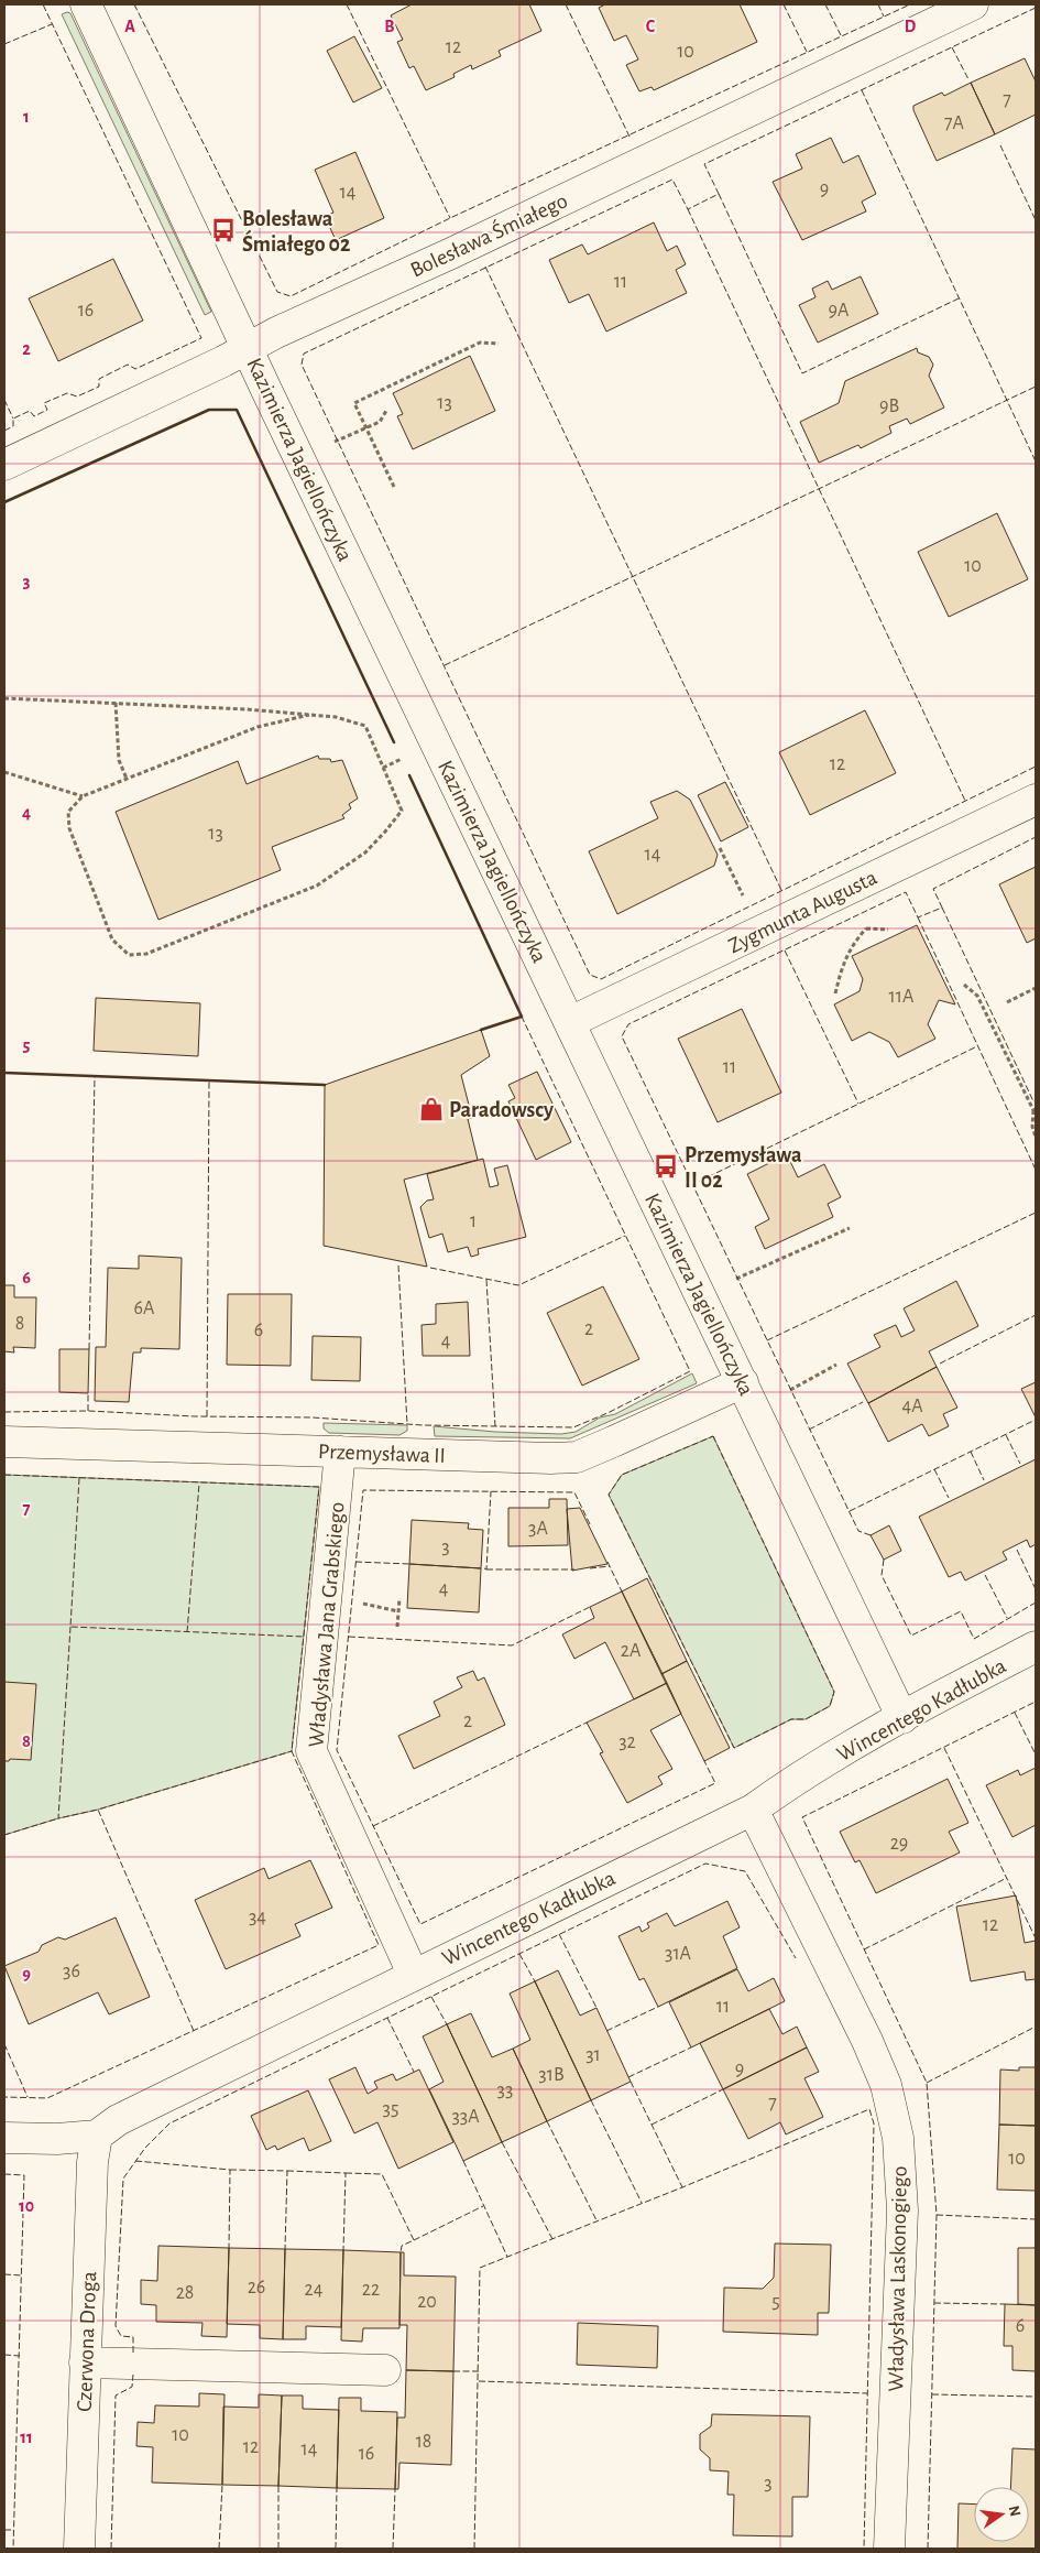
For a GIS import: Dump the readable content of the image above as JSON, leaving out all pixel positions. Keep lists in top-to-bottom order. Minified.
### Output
{"streets":{"street":["Bolesława Śmiałego","Kazimierza Jagiellończyka","Zygmunta Augusta","Przemysława II","Władysława Jana Grabskiego","Wincentego Kadłubka","Władysława Laskonogiego","Czerwona Droga"]},"crossings":[["Bolesława Śmiałego","Kazimierza Jagiellończyka"],["Kazimierza Jagiellończyka","Zygmunta Augusta"],["Kazimierza Jagiellończyka","Przemysława II"],["Kazimierza Jagiellończyka","Wincentego Kadłubka"],["Przemysława II","Władysława Jana Grabskiego"],["Władysława Jana Grabskiego","Wincentego Kadłubka"],["Wincentego Kadłubka","Władysława Laskonogiego"],["Wincentego Kadłubka","Czerwona Droga"]],"places":{"bus stop":["Bolesława Śmiałego 02","Przemysława II 02"],"shop":["Paradowscy"]},"house_numbers":["12","10","7","7A","9","14","11","16","9A","13","9B","10","12","13","14","11A","11","1","6A","8","2","6","4","4A","3A","3","4","2A","2","32","29","34","12","31A","36","11","31","9","31B","33","7","35","33A","10","26","24","22","28","20","5","6","10","18","12","14","16","3"],"north":"right","grid":{"columns":["A","B","C","D"],"rows":["1","2","3","4","5","6","7","8","9","10","11"]}}
